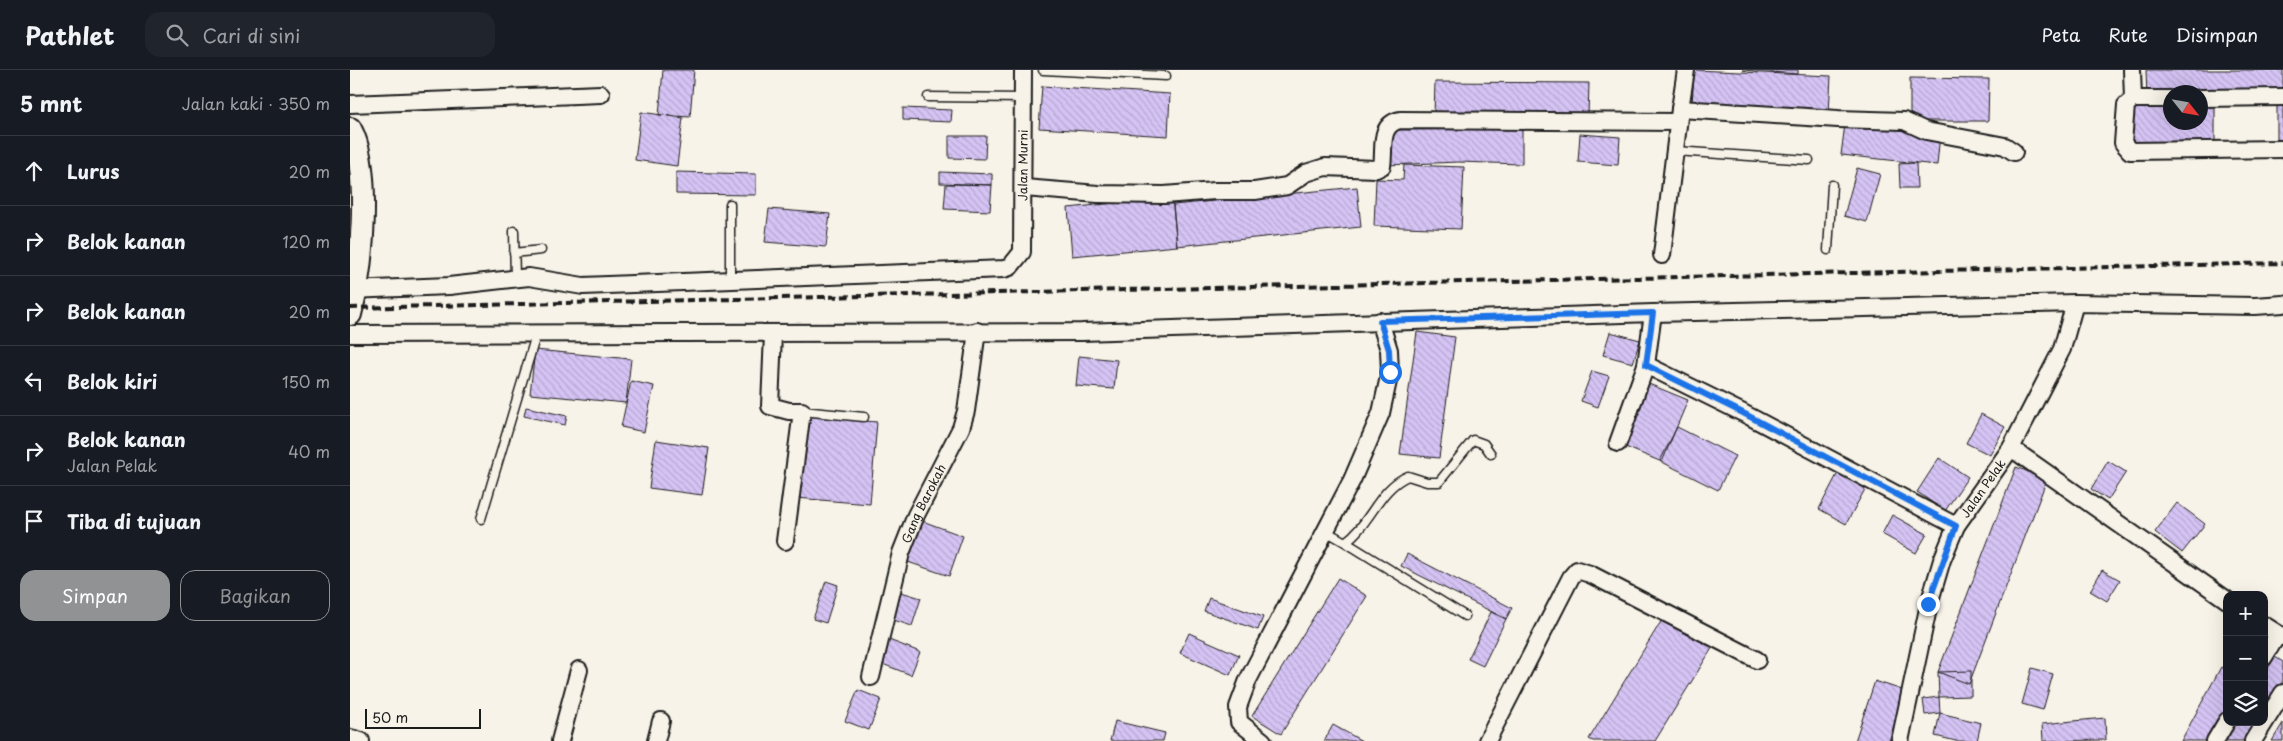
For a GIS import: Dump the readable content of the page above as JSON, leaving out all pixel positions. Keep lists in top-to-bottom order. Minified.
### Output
{"streets":{"street":["Jalan Murni","Jalan Pelak","Gang Barokah"]},"scale_bar":"50 m","north":"bottom right","page":{"header":"Pathlet","search":"Cari di sini","nav":["Peta","Rute","Disimpan"],"heading":["5 mnt","Jalan kaki · 350 m"],"list":[["Lurus","20 m"],["Belok kanan","120 m"],["Belok kanan","20 m"],["Belok kiri","150 m"],["Belok kanan","Jalan Pelak","40 m"],"Tiba di tujuan"],"buttons":["Simpan","Bagikan"],"map_buttons":["+","−"],"scale":"50 m"}}
